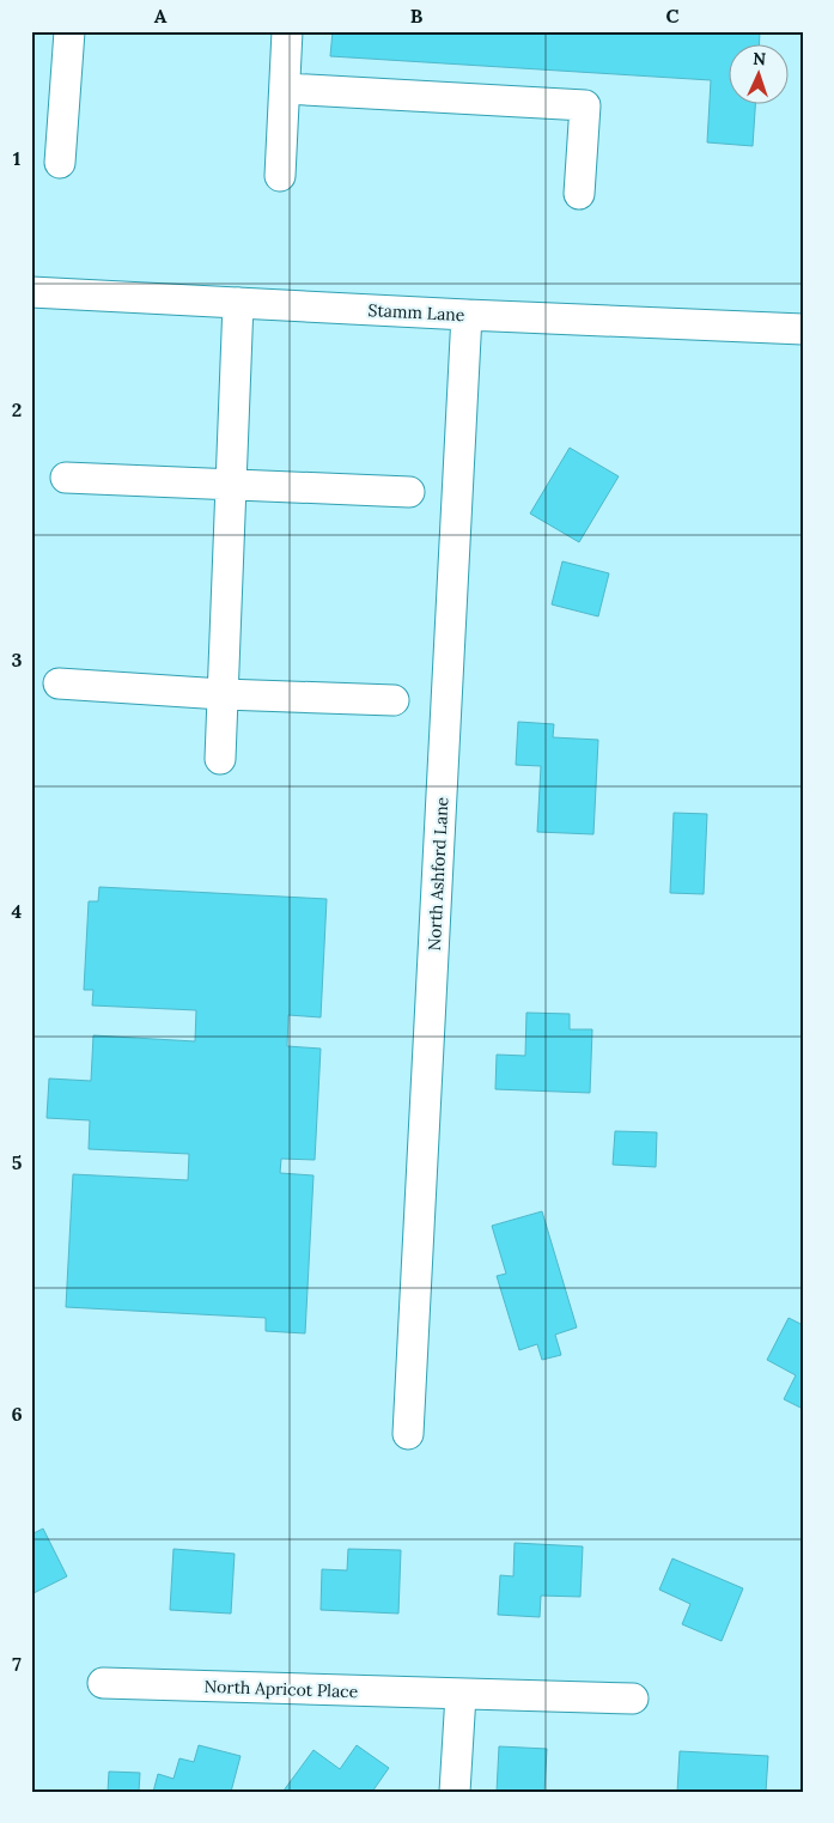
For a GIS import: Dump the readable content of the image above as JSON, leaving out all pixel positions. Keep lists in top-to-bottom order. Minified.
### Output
{"streets":{"street":["Stamm Lane","North Ashford Lane","North Apricot Place"]},"crossings":[["Stamm Lane","North Ashford Lane"]],"north":"top","grid":{"columns":["A","B","C"],"rows":["1","2","3","4","5","6","7"]}}
